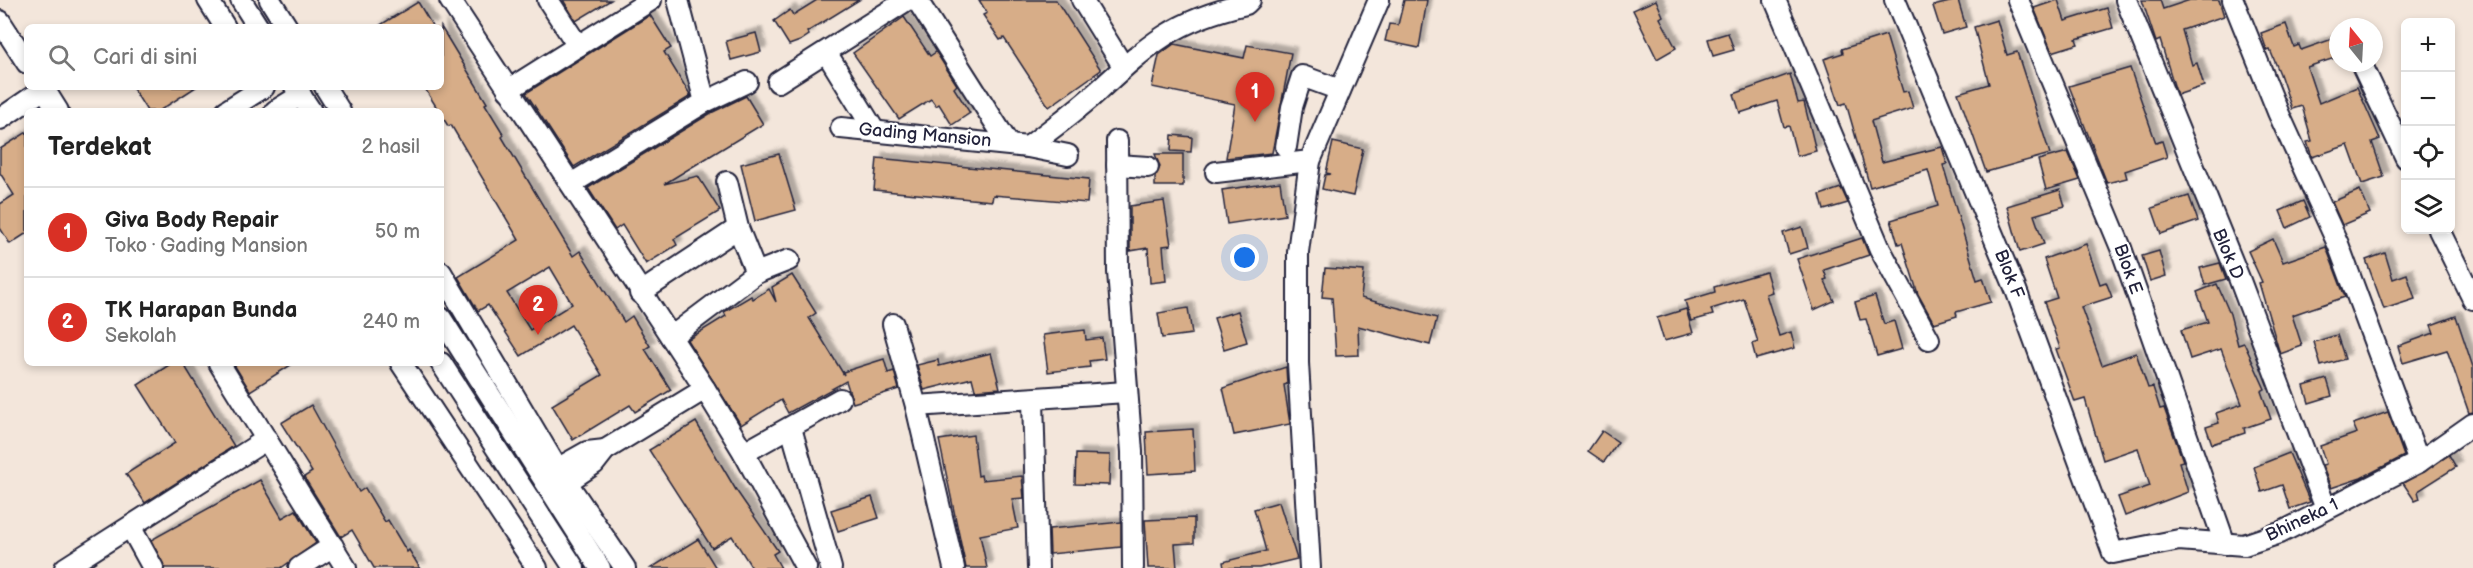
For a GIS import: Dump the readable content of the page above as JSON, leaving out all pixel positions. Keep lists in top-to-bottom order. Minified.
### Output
{"streets":{"street":["Gading Mansion","Blok D","Blok E","Blok F","Bhineka 1"]},"crossings":[["Blok D","Bhineka 1"],["Blok E","Bhineka 1"],["Blok F","Bhineka 1"]],"north":"top","page":{"map_buttons":["+","−"],"search":"Cari di sini","pins":["1","2"],"heading":["Terdekat","2 hasil"],"list":[{"mark":"1","name":"Giva Body Repair","note":"Toko · Gading Mansion","value":"50 m"},{"mark":"2","name":"TK Harapan Bunda","note":"Sekolah","value":"240 m"}]}}
